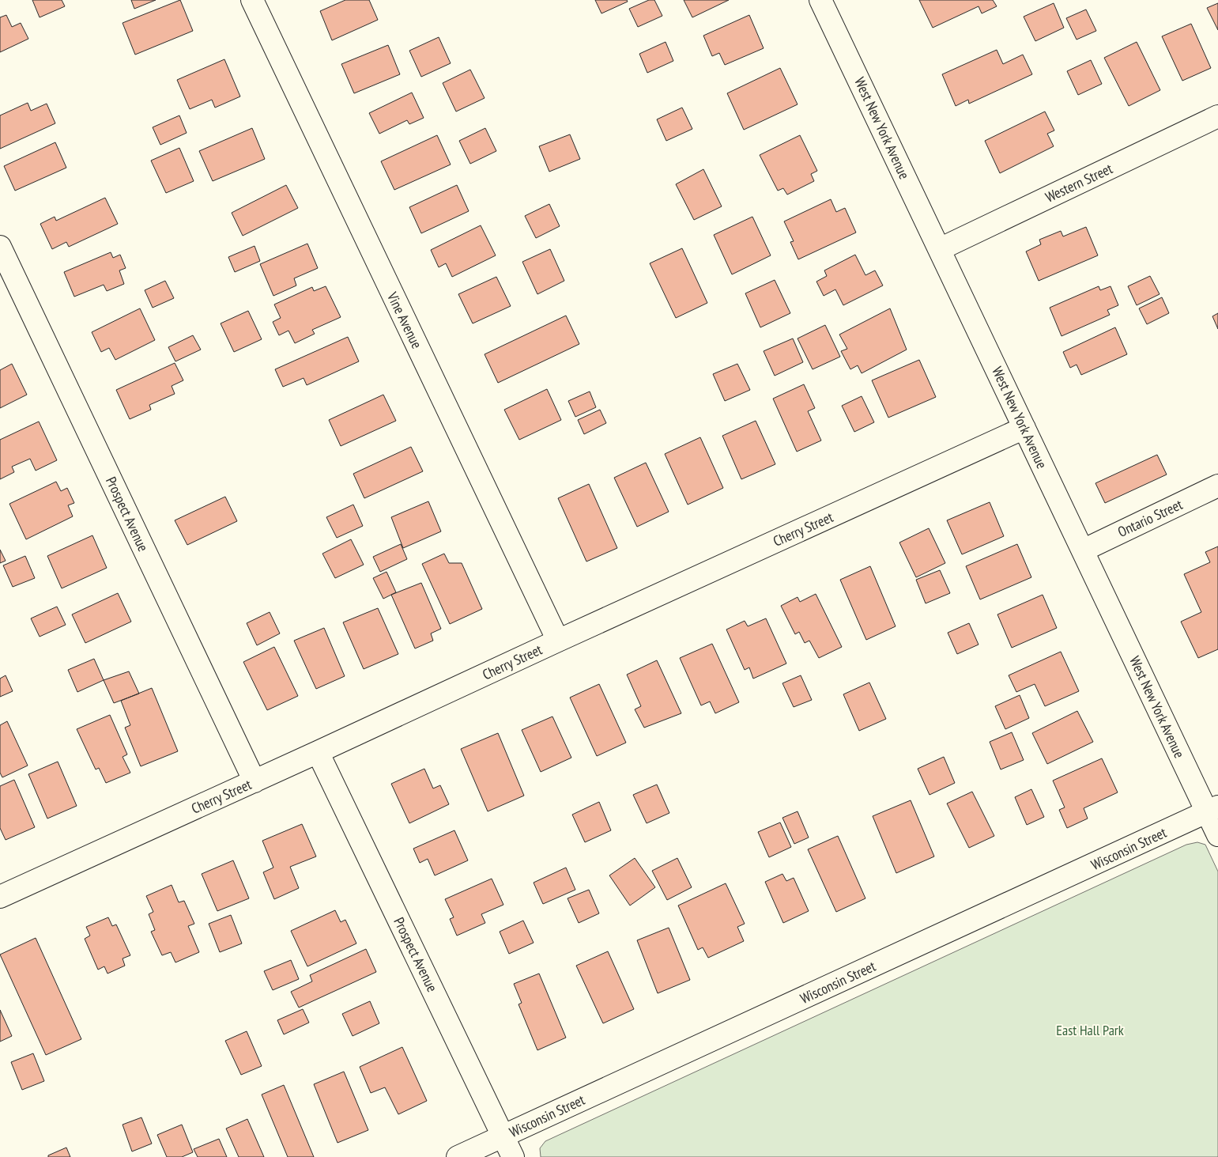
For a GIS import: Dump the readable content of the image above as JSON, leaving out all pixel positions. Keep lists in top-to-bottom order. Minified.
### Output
{"streets":{"street":["West New York Avenue","Western Street","Vine Avenue","Prospect Avenue","Ontario Street","Cherry Street","Wisconsin Street"]},"crossings":[["West New York Avenue","Western Street"],["West New York Avenue","Ontario Street"],["West New York Avenue","Cherry Street"],["West New York Avenue","Wisconsin Street"],["Vine Avenue","Cherry Street"],["Prospect Avenue","Cherry Street"],["Prospect Avenue","Wisconsin Street"]],"parks":["East Hall Park"]}
